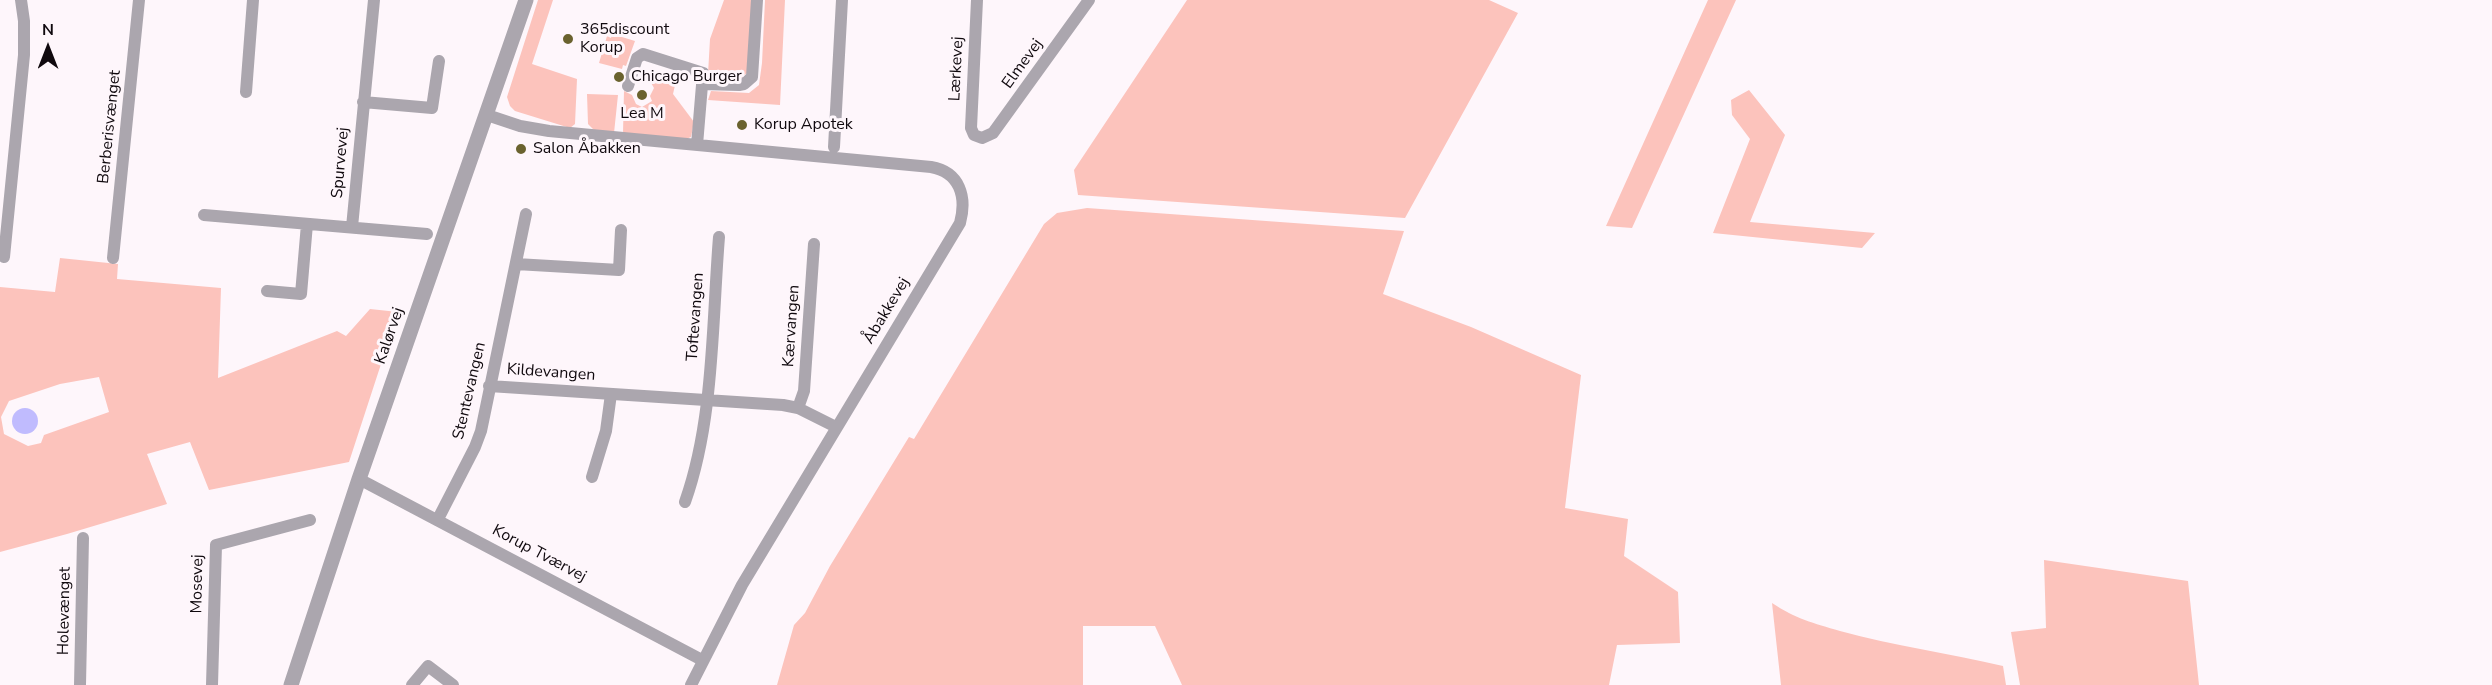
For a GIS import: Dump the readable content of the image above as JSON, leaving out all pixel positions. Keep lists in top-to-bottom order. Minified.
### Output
{"streets":{"street":["Elmevej","Lærkevej","Berberisvænget","Spurvevej","Åbakkevej","Toftevangen","Kærvangen","Kalørvej","Kildevangen","Stentevangen","Korup Tværvej","Mosevej","Holevænget"]},"crossings":[["Elmevej","Lærkevej"],["Åbakkevej","Kalørvej"],["Åbakkevej","Kildevangen"],["Åbakkevej","Korup Tværvej"],["Toftevangen","Kildevangen"],["Kærvangen","Kildevangen"],["Kalørvej","Korup Tværvej"],["Kildevangen","Stentevangen"],["Stentevangen","Korup Tværvej"]],"places":["365discount Korup","Chicago Burger","Lea M","Korup Apotek","Salon Åbakken"],"north":"top"}
